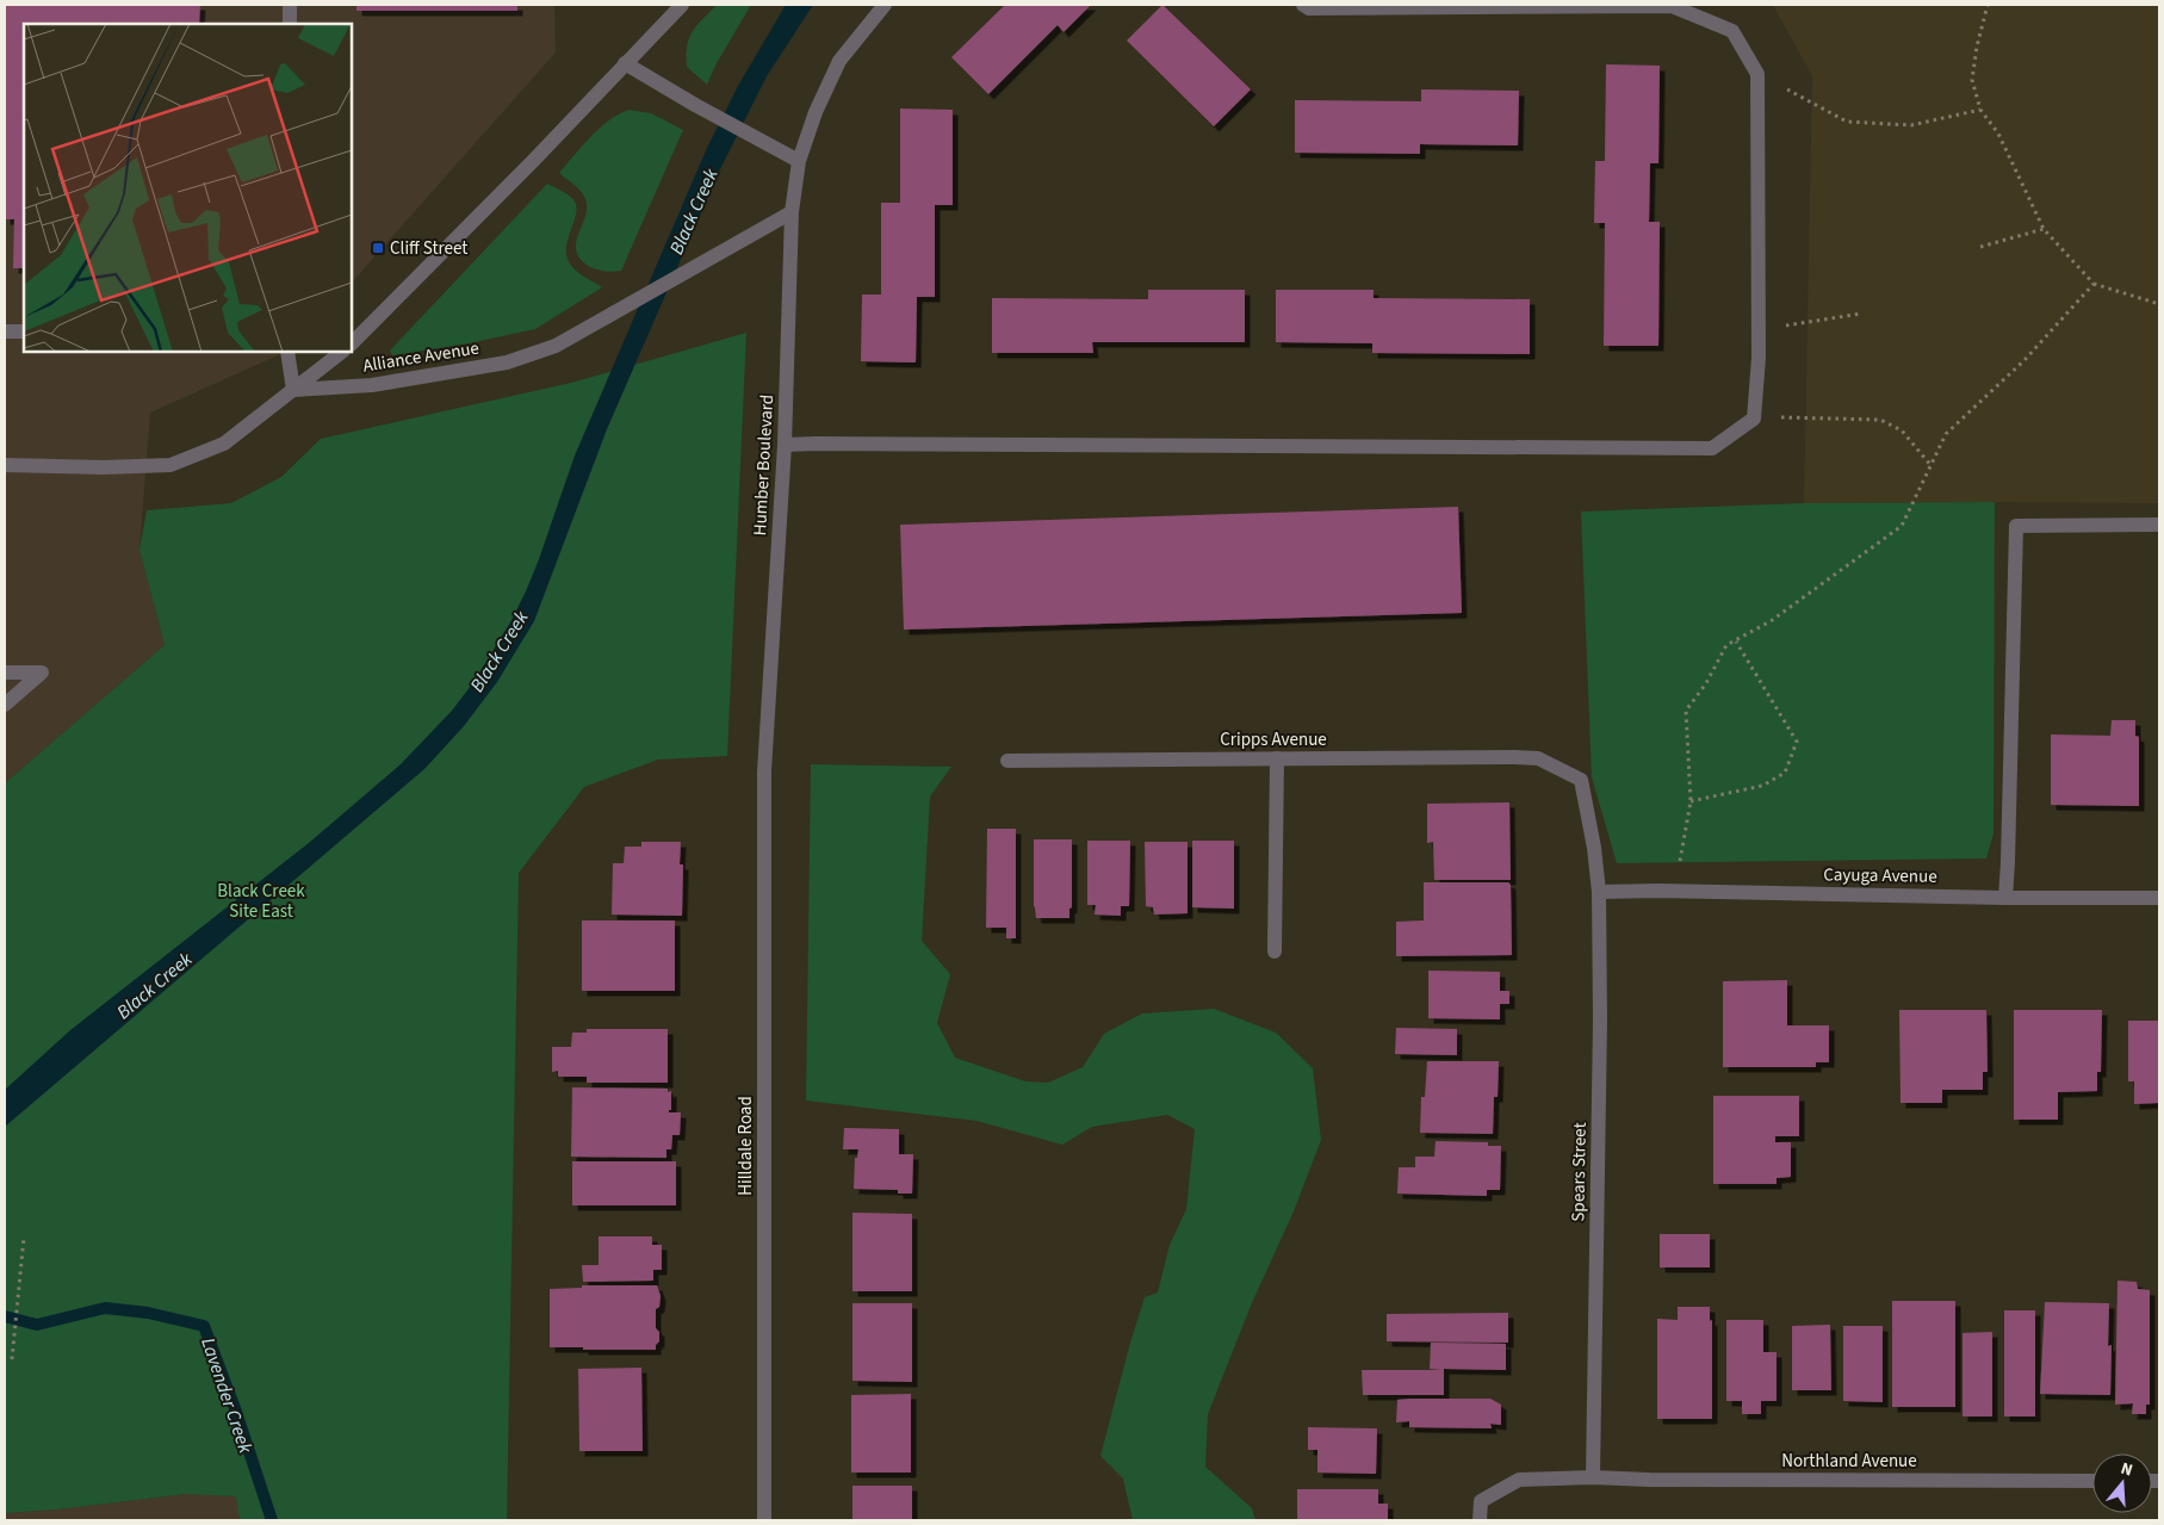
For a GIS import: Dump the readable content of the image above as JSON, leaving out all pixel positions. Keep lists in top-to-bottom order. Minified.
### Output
{"streets":{"street":["Alliance Avenue","Humber Boulevard","Cripps Avenue","Cayuga Avenue","Hilldale Road","Spears Street","Northland Avenue"]},"crossings":[["Alliance Avenue","Humber Boulevard"],["Humber Boulevard","Hilldale Road"],["Cripps Avenue","Spears Street"],["Cayuga Avenue","Spears Street"],["Spears Street","Northland Avenue"]],"water":["Black Creek","Lavender Creek"],"parks":["Black Creek Site East"],"places":{"transit":["Cliff Street"]},"north":"top"}
